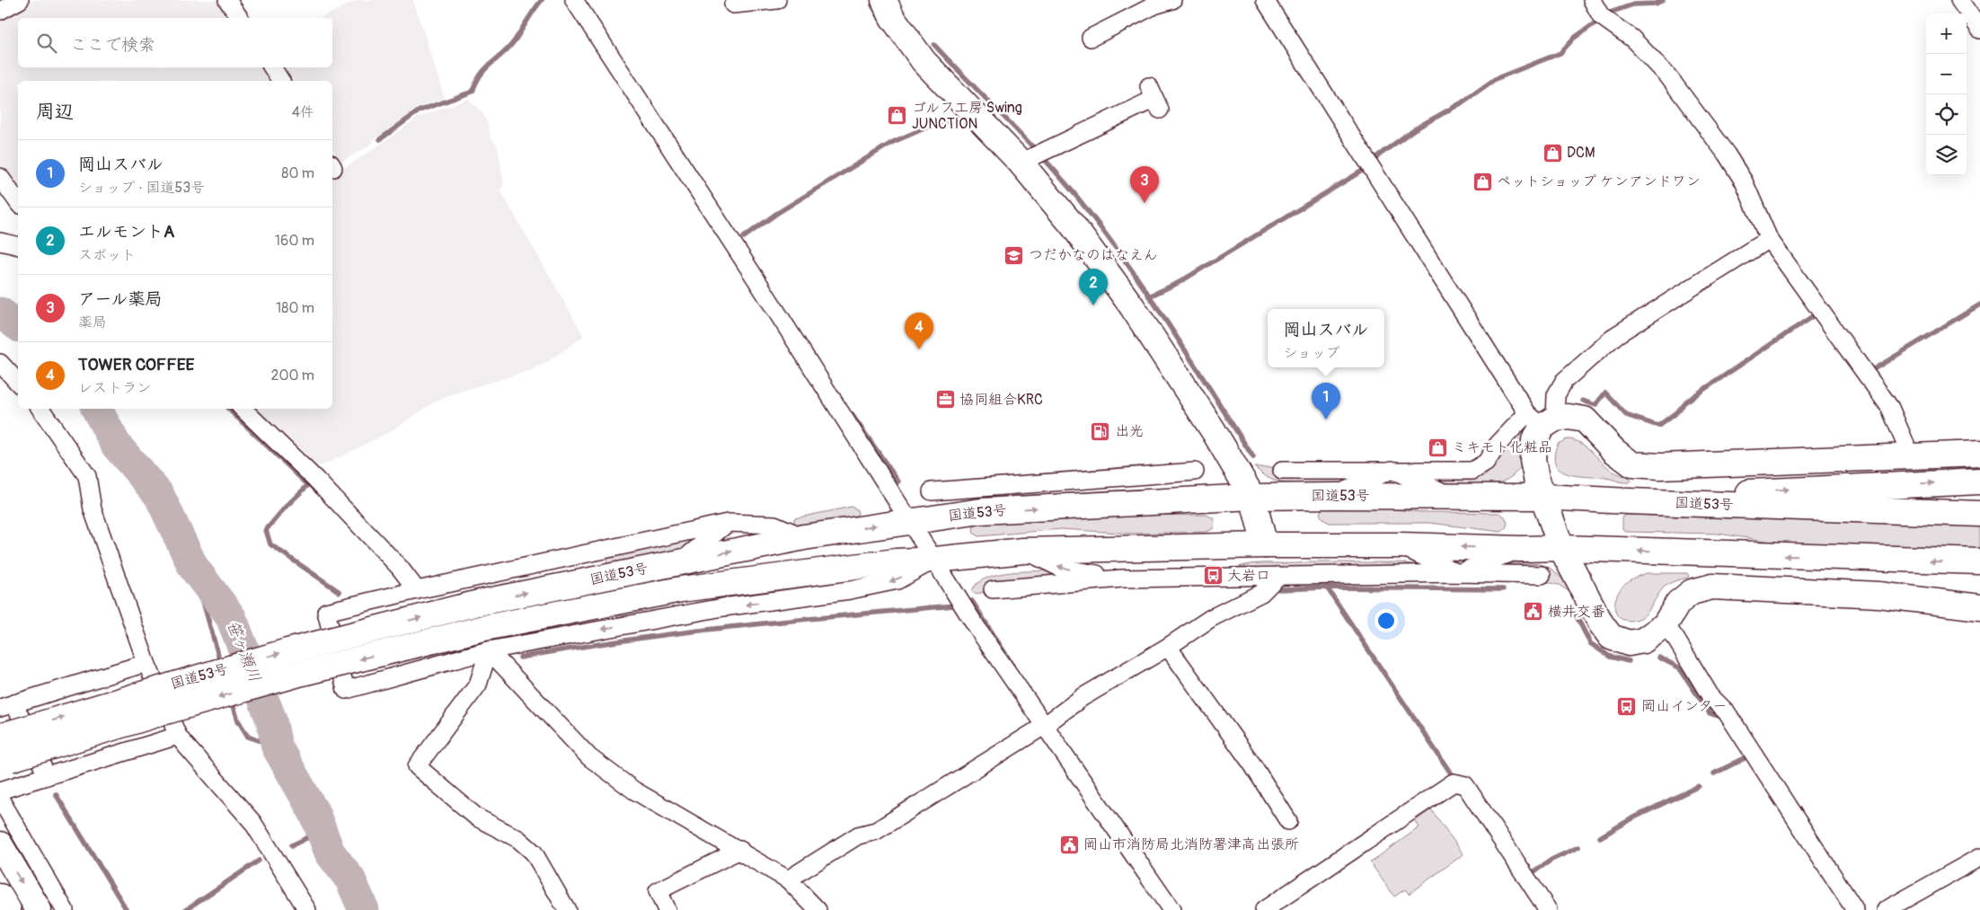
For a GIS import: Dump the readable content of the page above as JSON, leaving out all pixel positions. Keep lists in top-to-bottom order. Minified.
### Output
{"streets":{"main road":["国道53号"]},"water":["笹ヶ瀬川"],"places":{"shop":["ゴルフ工房 Swing JUNCTION","DCM","ペットショップ ケンアンドワン","ミキモト化粧品"],"school or university":["つだかなのはなえん"],"office":["協同組合KRC"],"fuel station":["出光"],"bus stop":["大岩口","岡山インター"],"public building":["横井交番","岡山市消防局北消防署津高出張所"]},"page":{"map_buttons":["+","−"],"search":"ここで検索","heading":["周辺","4件"],"list":[{"mark":"1","name":"岡山スバル","note":"ショップ · 国道53号","value":"80 m"},{"mark":"2","name":"エルモントA","note":"スポット","value":"160 m"},{"mark":"3","name":"アール薬局","note":"薬局","value":"180 m"},{"mark":"4","name":"TOWER COFFEE","note":"レストラン","value":"200 m"}],"pins":["3","2","4","1"],"popup":["岡山スバル","ショップ"]}}
